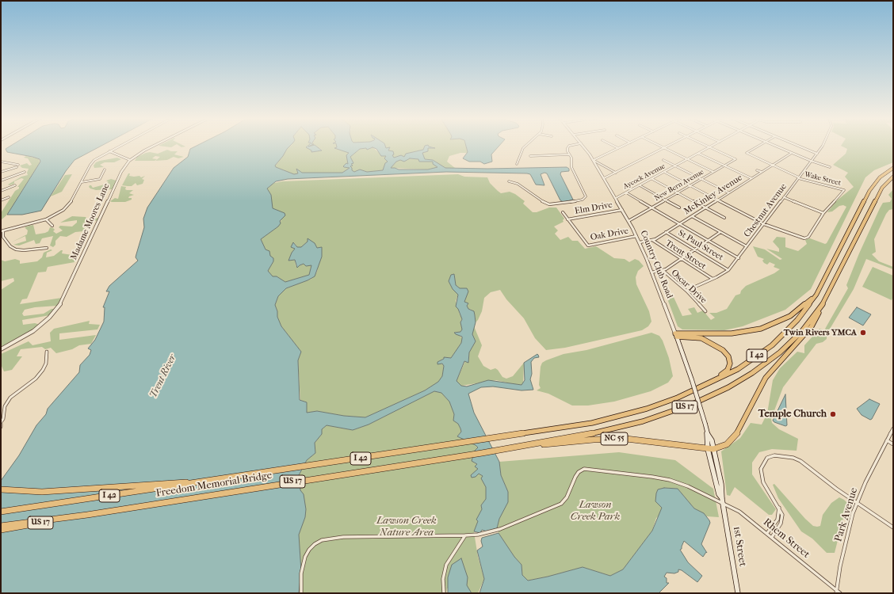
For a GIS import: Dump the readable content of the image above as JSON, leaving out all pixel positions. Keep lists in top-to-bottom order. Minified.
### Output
{"streets":{"highway":["I 42","US 17","NC 55","Freedom Memorial Bridge"],"main road":["Country Club Road","1st Street"],"street":["Aycock Avenue","Wake Street","New Bern Avenue","McKinley Avenue","Elm Drive","Chestnut Avenue","Madame Moores Lane","Oak Drive","St Paul Street","Trent Street","Oscar Drive","Park Avenue","Rhem Street"]},"crossings":[["Aycock Avenue","New Bern Avenue"],["Aycock Avenue","Country Club Road"],["Wake Street","McKinley Avenue"],["Wake Street","Chestnut Avenue"],["New Bern Avenue","Country Club Road"],["McKinley Avenue","St Paul Street"],["McKinley Avenue","Trent Street"],["McKinley Avenue","Country Club Road"],["Elm Drive","Oak Drive"],["Elm Drive","Country Club Road"],["Chestnut Avenue","St Paul Street"],["Chestnut Avenue","Trent Street"],["Chestnut Avenue","Oscar Drive"],["Oak Drive","Country Club Road"],["Country Club Road","NC 55"],["Country Club Road","Rhem Street"],["Country Club Road","1st Street"],["I 42","Freedom Memorial Bridge"],["US 17","NC 55"],["US 17","Freedom Memorial Bridge"],["NC 55","Freedom Memorial Bridge"],["Park Avenue","Rhem Street"],["Rhem Street","1st Street"]],"water":["Trent River"],"parks":["Lawson Creek Park","Lawson Creek Nature Area"],"places":["Twin Rivers YMCA","Temple Church"]}
